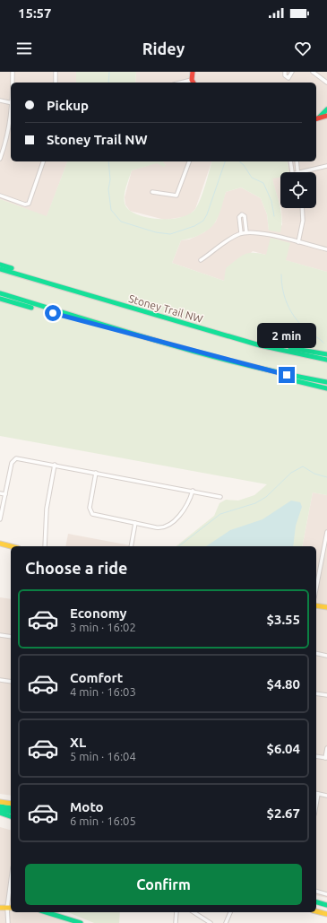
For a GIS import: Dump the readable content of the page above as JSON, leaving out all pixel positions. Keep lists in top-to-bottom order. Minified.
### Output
{"streets":{"main road":["Stoney Trail NW"]},"page":{"status":"15:57","header":"Ridey","banner":["Pickup","Stoney Trail NW"],"bubble":"2 min","heading":"Choose a ride","list":[{"name":"Economy","note":"3 min · 16:02","value":"$3.55"},{"name":"Comfort","note":"4 min · 16:03","value":"$4.80"},{"name":"XL","note":"5 min · 16:04","value":"$6.04"},{"name":"Moto","note":"6 min · 16:05","value":"$2.67"}],"buttons":"Confirm"}}
